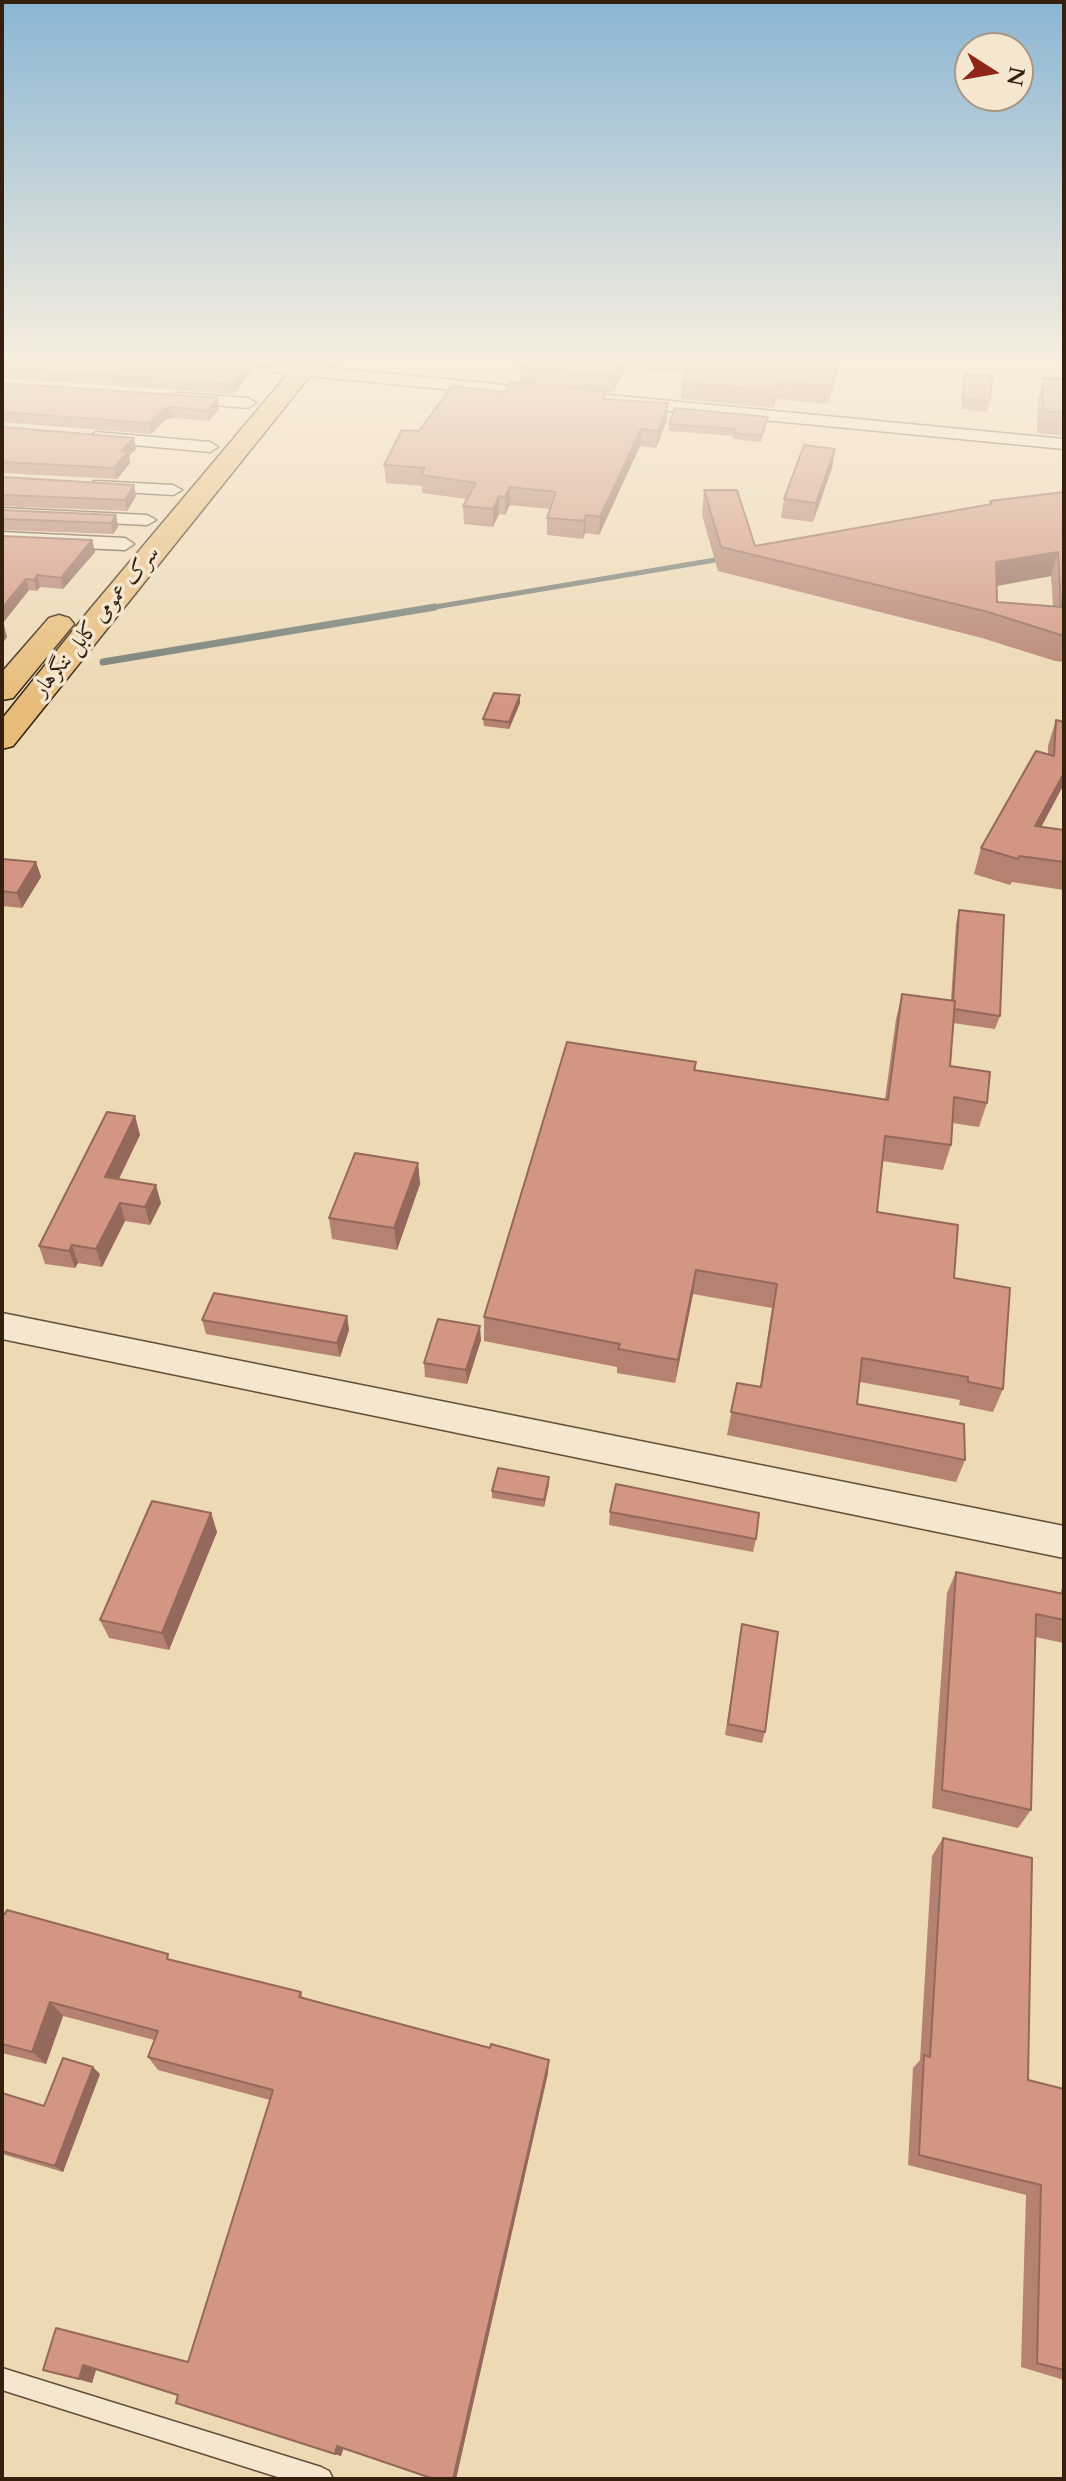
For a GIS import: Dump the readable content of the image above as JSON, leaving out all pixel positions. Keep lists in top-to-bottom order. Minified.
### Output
{"streets":{"highway":["سرک عمومی کابل ننگرهار"]},"north":"right"}
